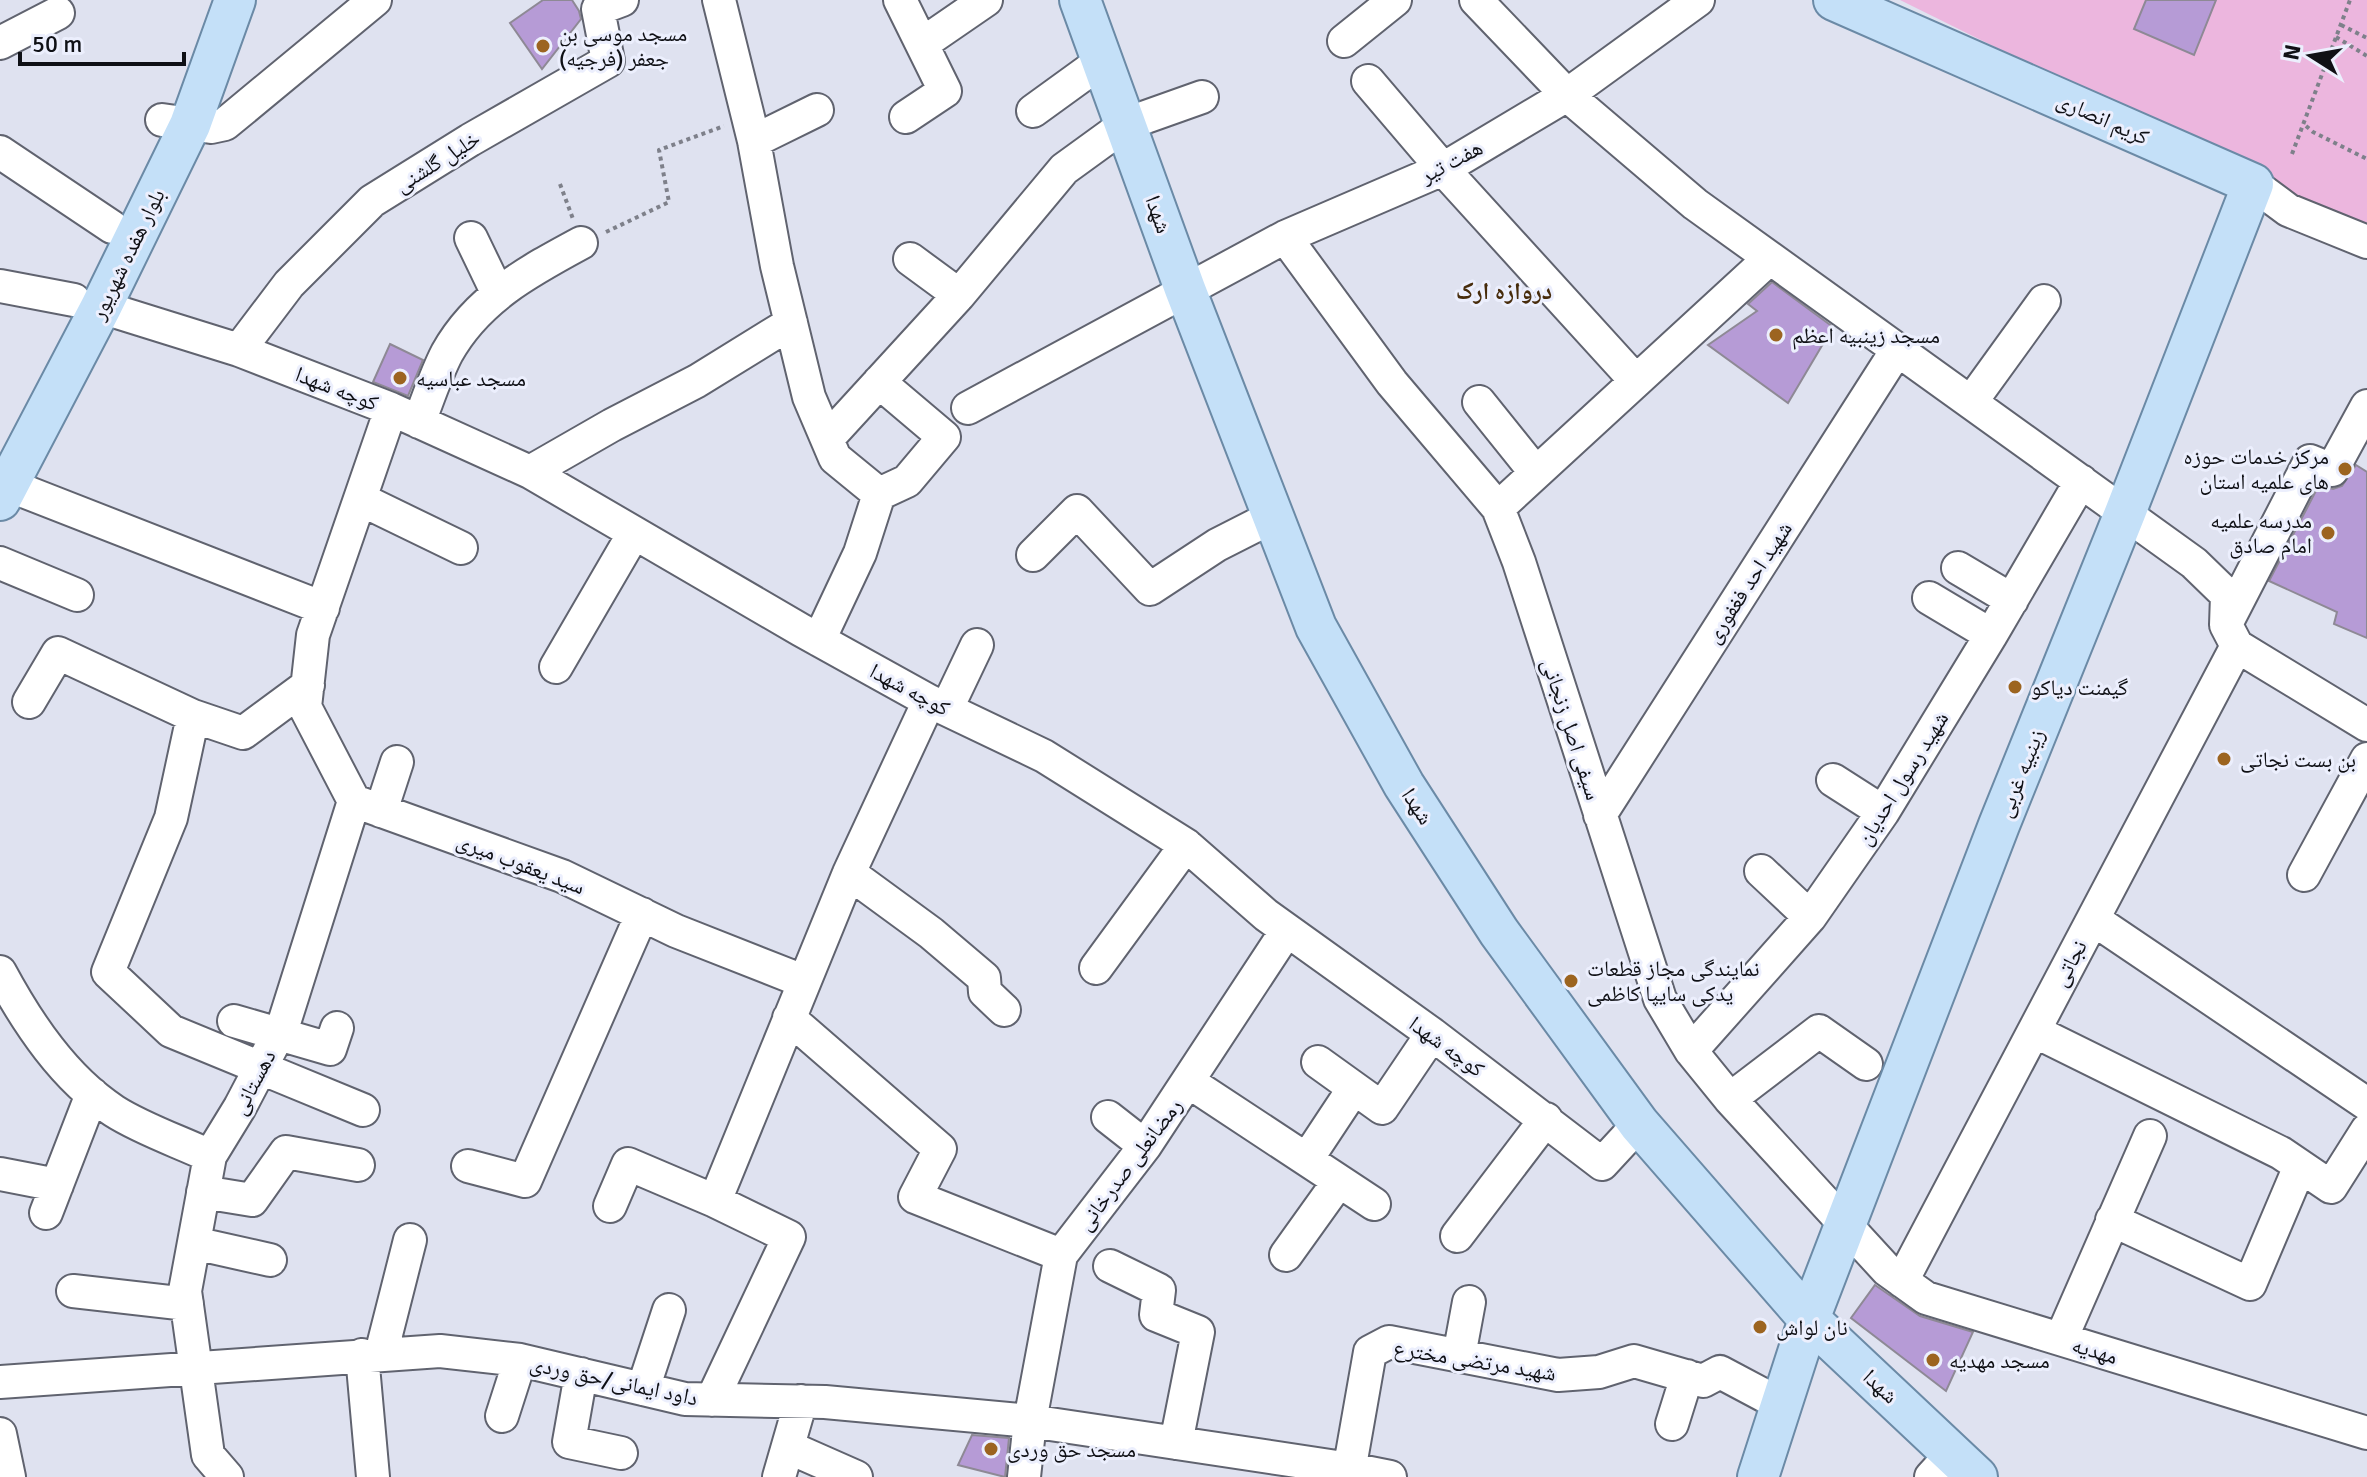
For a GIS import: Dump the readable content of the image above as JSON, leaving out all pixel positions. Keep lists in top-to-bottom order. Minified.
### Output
{"streets":{"main road":["کریم انصاری","شهدا","بلوار هفده شهریور","زینبیه غربی"],"street":["خلیل گلشنی","هفت تیر","کوچه شهدا","شهید احد فغفوری","سیفی اصل زنجانی","شهید رسول احدیان","سید یعقوب میری","نجاتی","دهستانی","رمضانعلی صدرخانی","مهدیه","شهید مرتضی مخترع","داود ایمانی/حق وردی"]},"crossings":[["کریم انصاری","زینبیه غربی"],["خلیل گلشنی","کوچه شهدا"],["هفت تیر","شهدا"],["هفت تیر","سیفی اصل زنجانی"],["شهدا","کوچه شهدا"],["شهدا","زینبیه غربی"],["بلوار هفده شهریور","کوچه شهدا"],["کوچه شهدا","رمضانعلی صدرخانی"],["شهید احد فغفوری","سیفی اصل زنجانی"],["سیفی اصل زنجانی","زینبیه غربی"],["سیفی اصل زنجانی","شهید رسول احدیان"],["سیفی اصل زنجانی","مهدیه"],["زینبیه غربی","مهدیه"],["زینبیه غربی","شهید مرتضی مخترع"],["سید یعقوب میری","دهستانی"],["نجاتی","مهدیه"],["دهستانی","داود ایمانی/حق وردی"],["رمضانعلی صدرخانی","داود ایمانی/حق وردی"],["شهید مرتضی مخترع","داود ایمانی/حق وردی"]],"districts":["دروازه ارک"],"places":["مسجد موسی بن جعفر (فرجیه)","مسجد زینبیه اعظم","مسجد عباسیه","مرکز خدمات حوزه های علمیه استان","مدرسه علمیه امام صادق","گیمنت دیاکو","بن بست نجاتی","نمایندگی مجاز قطعات یدکی سایپا کاظمی","نان لواش","مسجد مهدیه","مسجد حق وردی"],"scale_bar":"50 m","north":"left"}
